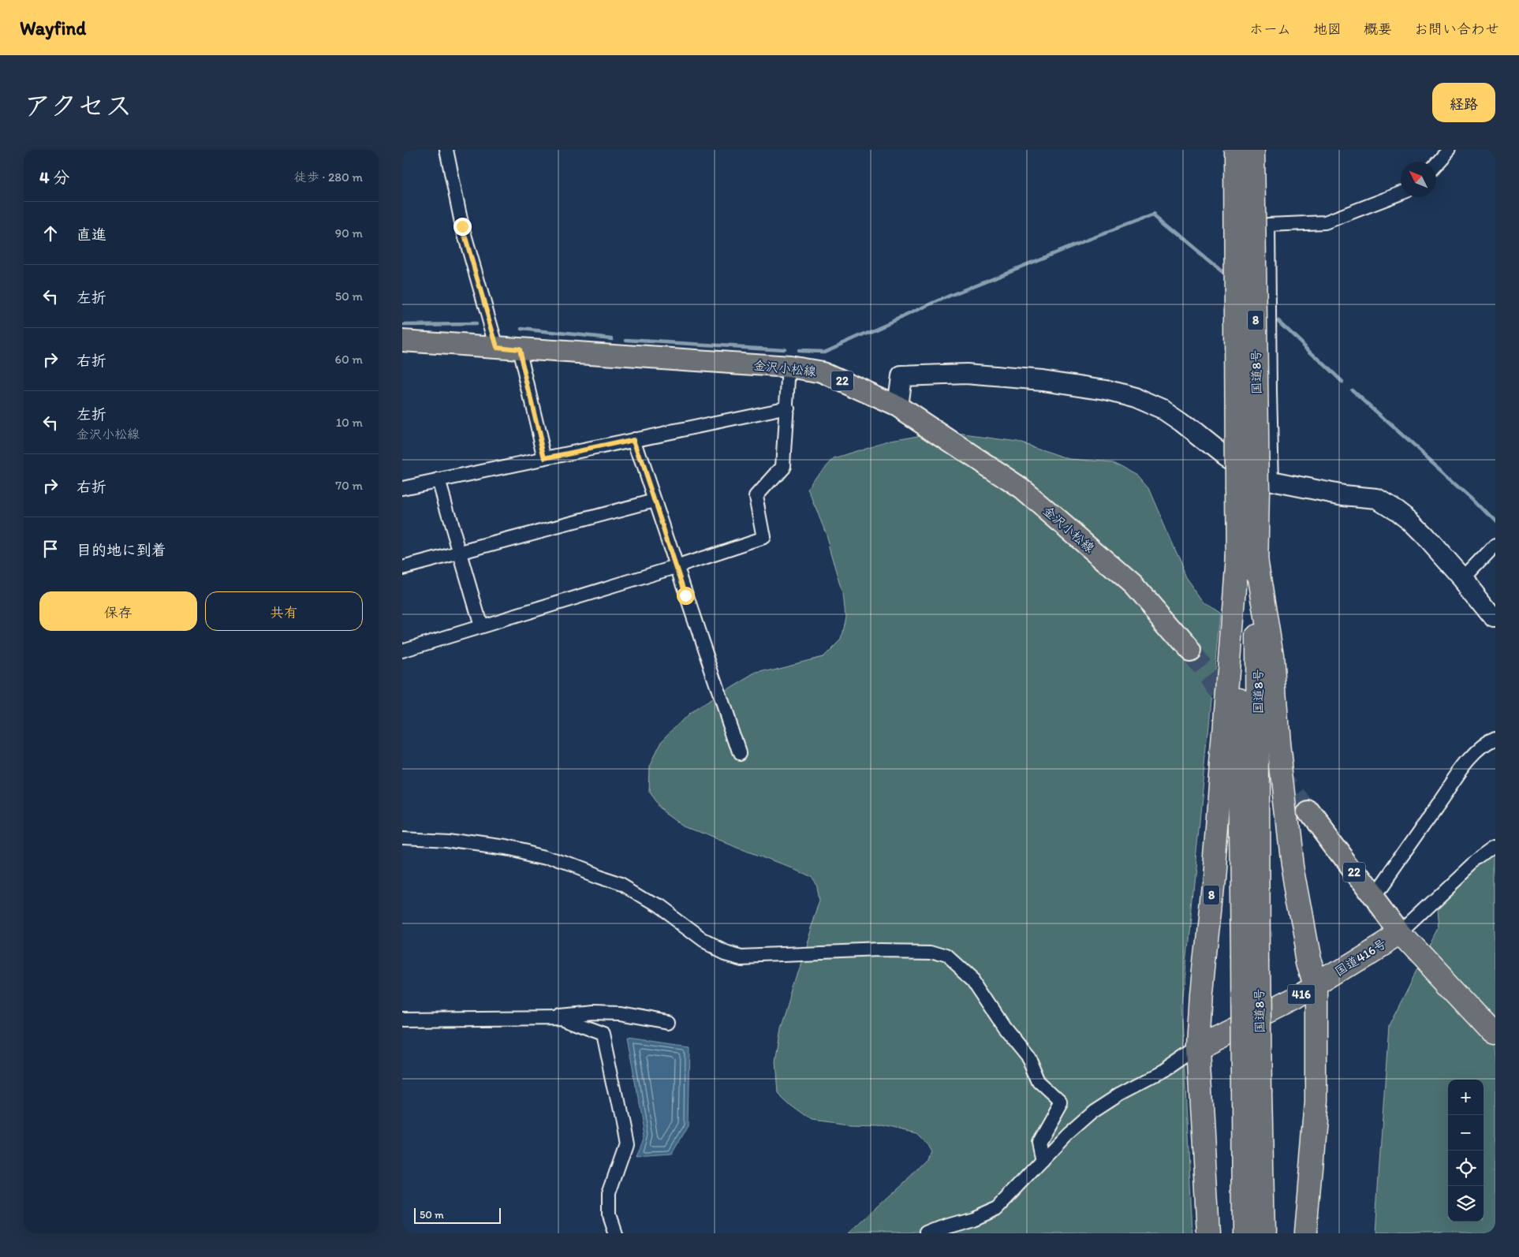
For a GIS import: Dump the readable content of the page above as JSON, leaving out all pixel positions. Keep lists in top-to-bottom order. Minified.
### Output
{"streets":{"highway":["8","国道8号","国道416号","416"],"main road":["金沢小松線","22"]},"crossings":[["8","国道8号"],["8","国道416号"],["22","国道416号"]],"scale_bar":"50 m","north":"top left","page":{"header":"Wayfind","nav":["ホーム","地図","概要","お問い合わせ"],"title":"アクセス","buttons":["経路",["保存","共有"]],"heading":["4 分","徒歩 · 280 m"],"list":[["直進","90 m"],["左折","50 m"],["右折","60 m"],["左折","金沢小松線","10 m"],["右折","70 m"],"目的地に到着"],"map_buttons":["+","−"],"scale":"50 m"}}
